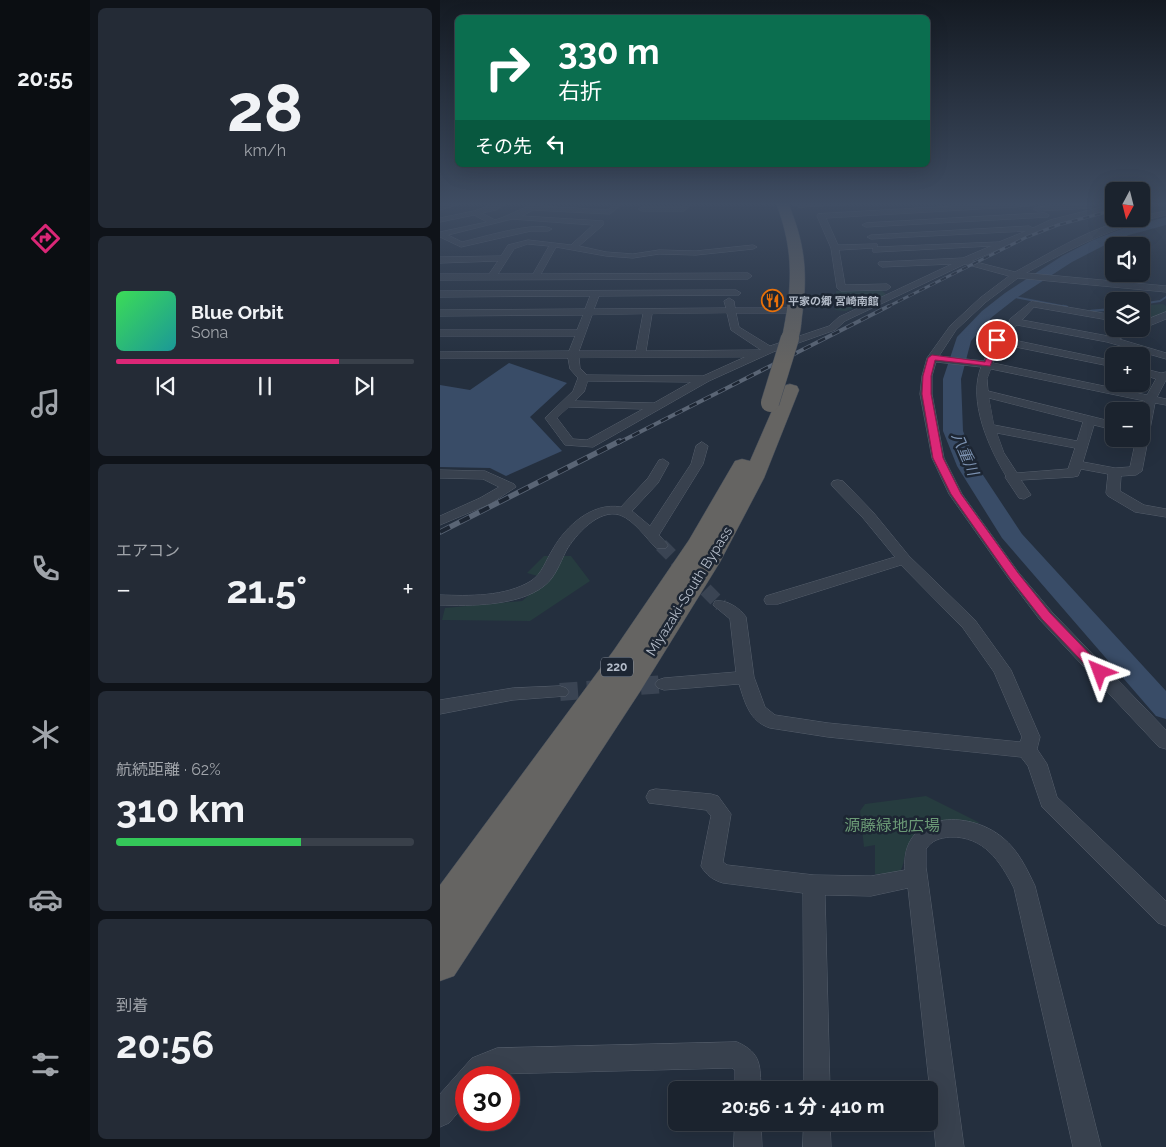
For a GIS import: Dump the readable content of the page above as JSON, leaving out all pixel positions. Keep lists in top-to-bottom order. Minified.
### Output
{"streets":{"highway":["Miyazaki-South Bypass","220"]},"water":["八重川"],"parks":["源藤緑地広場"],"places":{"restaurant":["平家の郷 宮崎南館"]},"north":"bottom","page":{"tabs":"20:55","tile":[["28","km/h"],"エアコン",["航続距離 · 62%","310 km"],["到着","20:56"]],"turn":["330 m","右折"],"then":"その先","map_buttons":["+","−"],"song":["Blue Orbit","Sona"],"heat":["−","21.5°","+"],"limit":"30","trip":"20:56 · 1 分 · 410 m"}}
